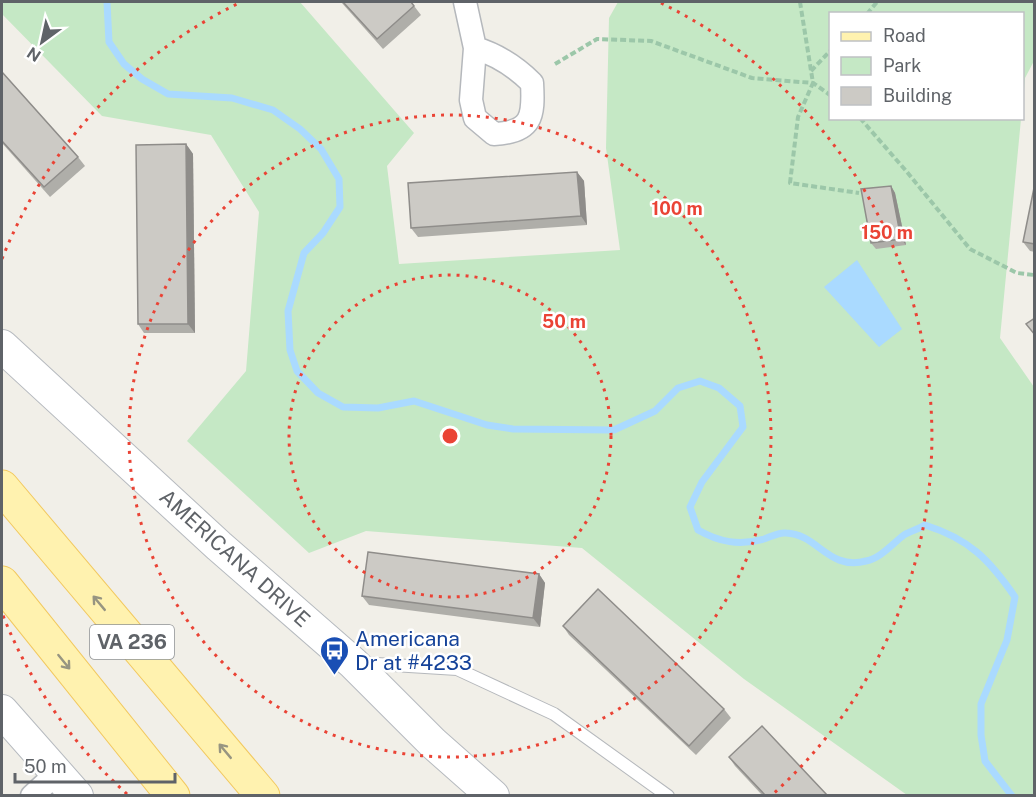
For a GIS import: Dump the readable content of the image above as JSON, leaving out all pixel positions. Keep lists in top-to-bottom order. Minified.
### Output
{"streets":{"main road":["VA 236"],"street":["AMERICANA DRIVE"]},"places":{"bus stop":["Americana Dr at #4233"]},"legend":["Road","Park","Building"],"scale_bar":"50 m","north":"bottom left","rings":["100 m","150 m","50 m"]}
